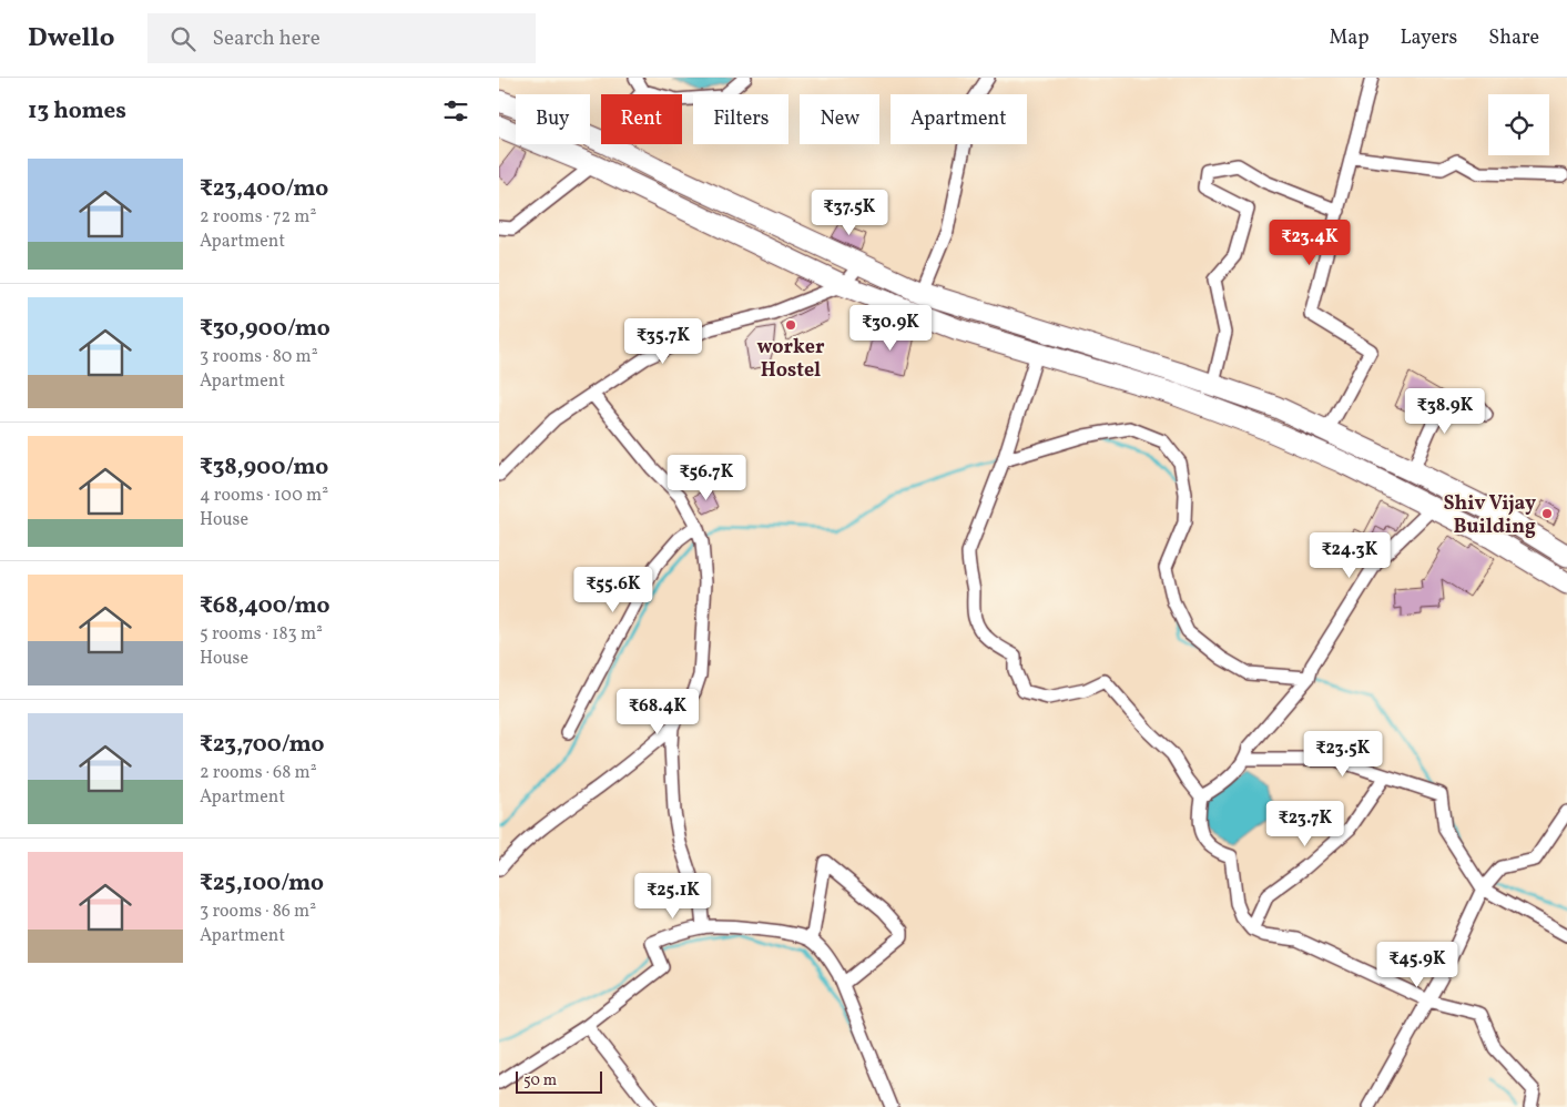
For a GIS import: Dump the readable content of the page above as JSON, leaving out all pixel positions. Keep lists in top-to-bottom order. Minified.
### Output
{"places":["worker Hostel","Shiv Vijay Building"],"scale_bar":"50 m","page":{"header":"Dwello","search":"Search here","nav":["Map","Layers","Share"],"heading":"13 homes","chip":["Buy","Rent","Filters","New","Apartment"],"list":[{"name":"₹23,400/mo","note":"2 rooms · 72 m² · Apartment"},{"name":"₹30,900/mo","note":"3 rooms · 80 m² · Apartment"},{"name":"₹38,900/mo","note":"4 rooms · 100 m² · House"},{"name":"₹68,400/mo","note":"5 rooms · 183 m² · House"},{"name":"₹23,700/mo","note":"2 rooms · 68 m² · Apartment"},{"name":"₹25,100/mo","note":"3 rooms · 86 m² · Apartment"}],"price":["₹37.5K","₹23.4K","₹30.9K","₹35.7K","₹38.9K","₹56.7K","₹24.3K","₹55.6K","₹68.4K","₹23.5K","₹23.7K","₹25.1K","₹45.9K"],"scale":"50 m"}}
